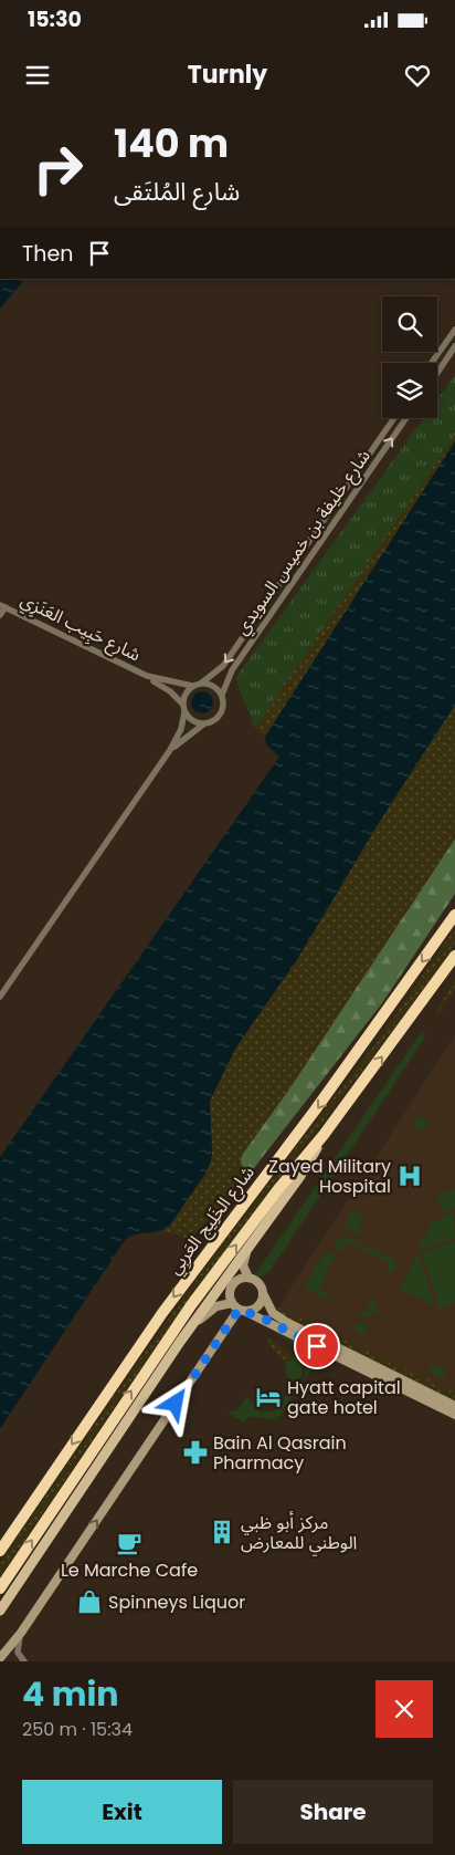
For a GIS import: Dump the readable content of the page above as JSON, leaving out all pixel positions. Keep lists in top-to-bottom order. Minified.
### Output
{"streets":{"highway":["شارع الخَلِيج العَربِي"],"street":["شارع خليفة بن خميس السويدي","شارع حَبِيب العَنَزِي"]},"crossings":[["شارع خليفة بن خميس السويدي","شارع حَبِيب العَنَزِي"]],"places":{"hospital":["Zayed Military Hospital"],"hotel":["Hyatt capital gate hotel"],"pharmacy":["Bain Al Qasrain Pharmacy"],"building":["مركز أبو ظبي الوطني للمعارض"],"cafe":["Le Marche Cafe"],"shop":["Spinneys Liquor"]},"page":{"status":"15:30","header":"Turnly","turn":["140 m","شارع المُلتَقى"],"then":"Then","heading":["4 min","250 m · 15:34"],"buttons":["Exit","Share"]}}
